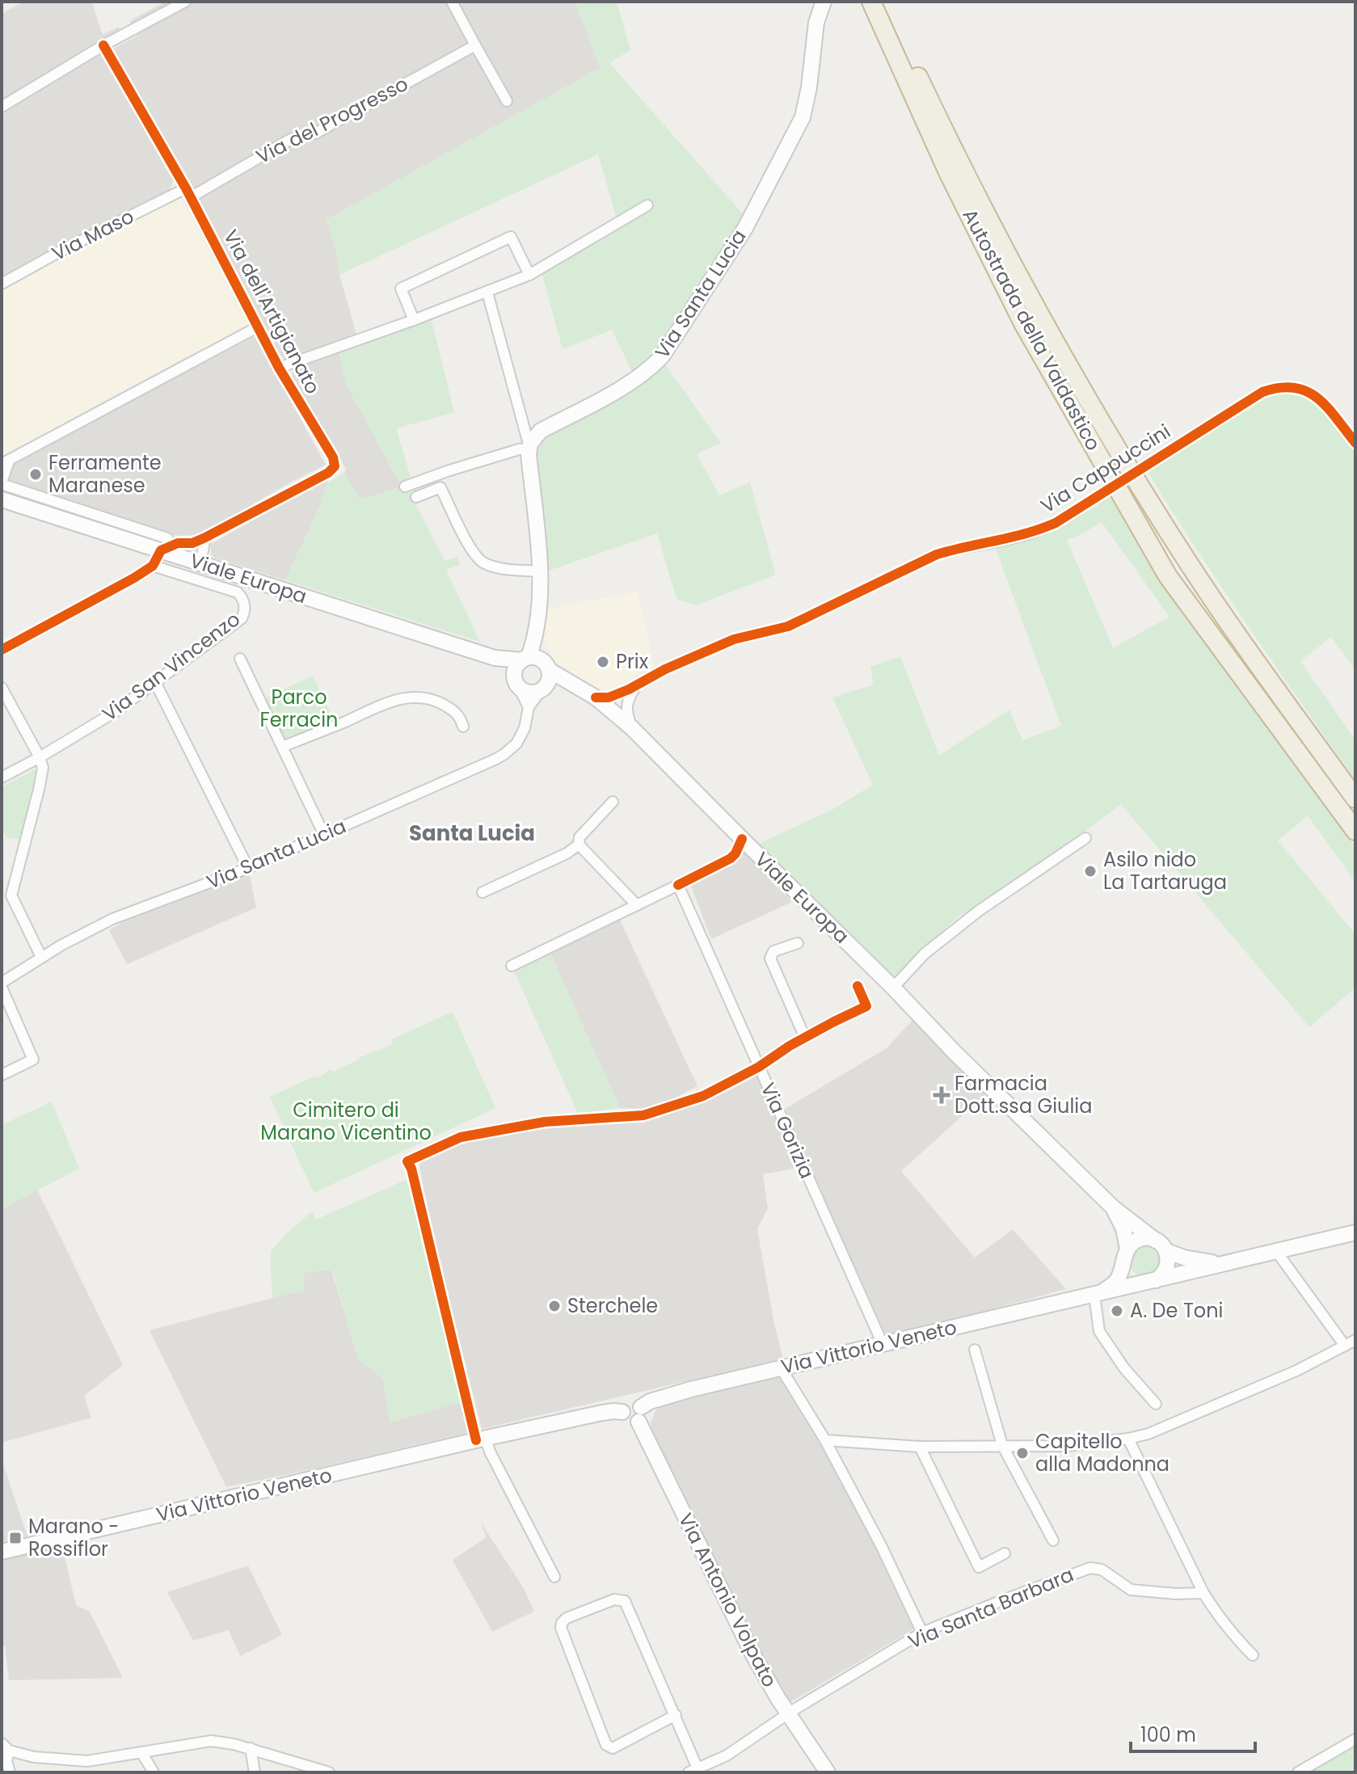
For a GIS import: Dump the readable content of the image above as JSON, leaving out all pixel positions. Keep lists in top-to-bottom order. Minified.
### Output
{"streets":{"highway":["Autostrada della Valdastico"],"street":["Via del Progresso","Via Maso","Via Santa Lucia","Via dell'Artigianato","Via Cappuccini","Viale Europa","Via San Vincenzo","Via Gorizia","Via Vittorio Veneto","Via Antonio Volpato","Via Santa Barbara"]},"crossings":[["Via del Progresso","Via Maso"],["Via del Progresso","Via dell'Artigianato"],["Via Maso","Via dell'Artigianato"],["Via Santa Lucia","Viale Europa"],["Via Cappuccini","Viale Europa"],["Viale Europa","Via Vittorio Veneto"],["Via Gorizia","Via Vittorio Veneto"],["Via Vittorio Veneto","Via Antonio Volpato"],["Via Antonio Volpato","Via Santa Barbara"]],"districts":["Santa Lucia"],"parks":["Parco Ferracin","Cimitero di Marano Vicentino"],"places":{"other":["Ferramente Maranese","Prix","Asilo nido La Tartaruga","Sterchele","A. De Toni","Capitello alla Madonna"],"health":["Farmacia Dott.ssa Giulia"],"transit":["Marano - Rossiflor"]},"scale_bar":"100 m"}
